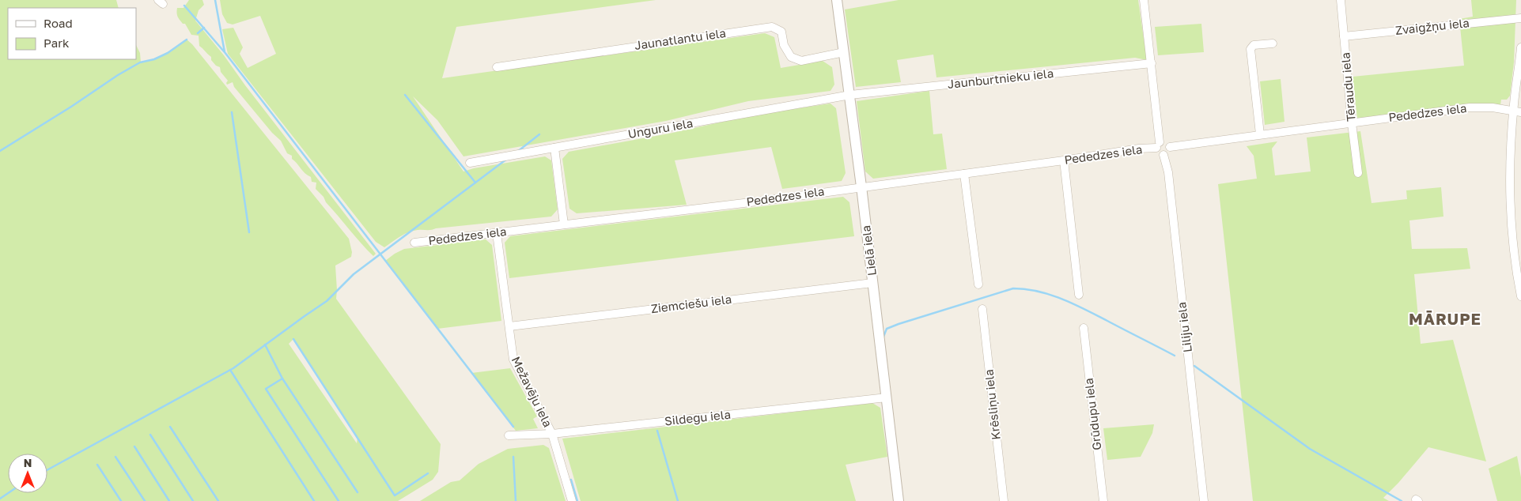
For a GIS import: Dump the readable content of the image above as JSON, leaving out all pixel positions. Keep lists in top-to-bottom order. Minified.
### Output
{"streets":{"street":["Zvaigžņu iela","Jaunatlantu iela","Jaunburtnieku iela","Tēraudu iela","Pededzes iela","Unguru iela","Lielā iela","Ziemciešu iela","Liliju iela","Mežavēju iela","Krēsliņu iela","Grūdupu iela","Sildegu iela"]},"crossings":[["Zvaigžņu iela","Tēraudu iela"],["Jaunatlantu iela","Lielā iela"],["Jaunburtnieku iela","Unguru iela"],["Jaunburtnieku iela","Lielā iela"],["Tēraudu iela","Pededzes iela"],["Pededzes iela","Lielā iela"],["Pededzes iela","Liliju iela"],["Pededzes iela","Mežavēju iela"],["Unguru iela","Lielā iela"],["Lielā iela","Ziemciešu iela"],["Lielā iela","Sildegu iela"],["Ziemciešu iela","Mežavēju iela"],["Mežavēju iela","Sildegu iela"]],"districts":["MĀRUPE"],"legend":["Road","Park"],"north":"top"}
